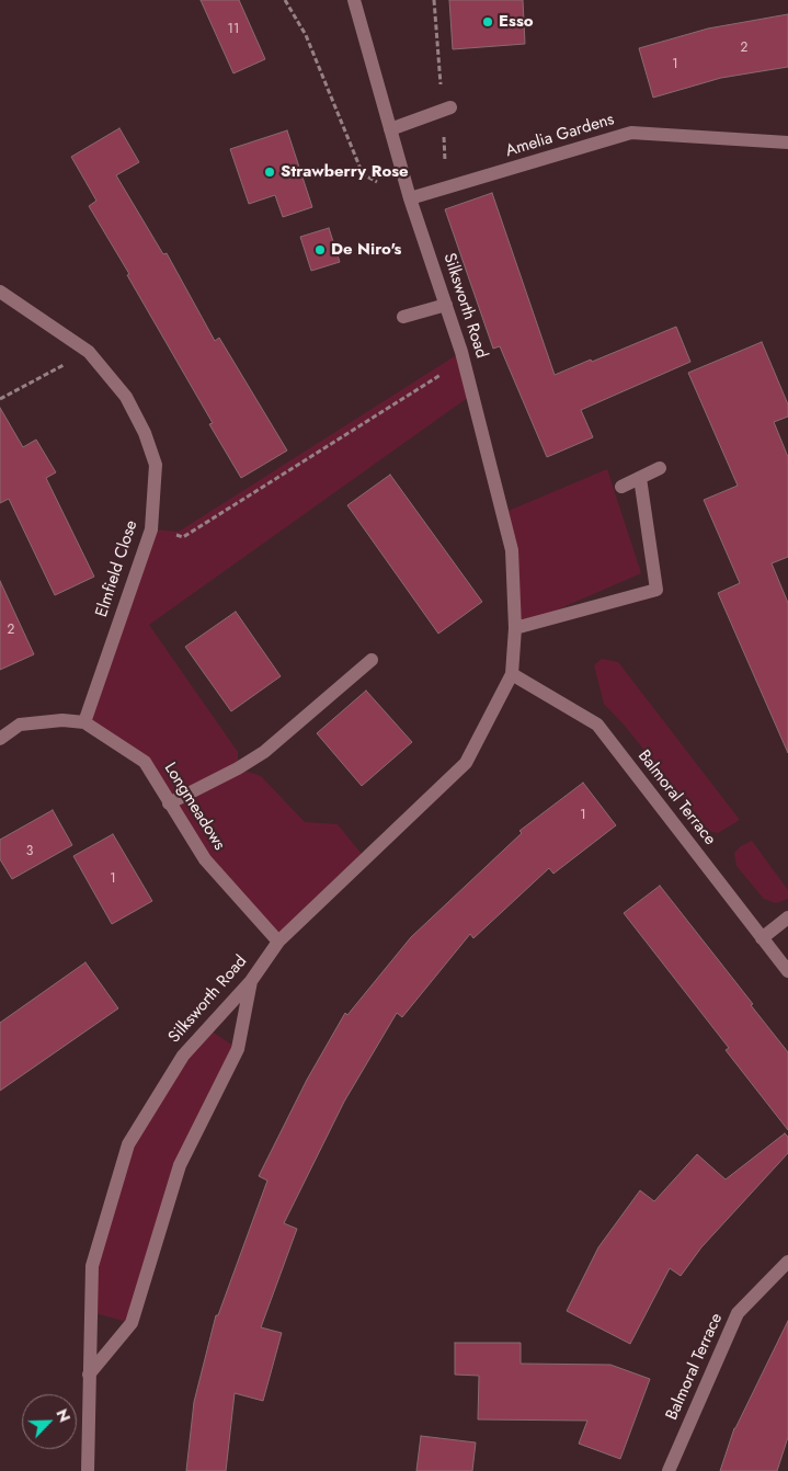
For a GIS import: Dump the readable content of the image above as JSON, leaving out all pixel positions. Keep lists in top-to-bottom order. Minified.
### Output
{"streets":{"street":["Amelia Gardens","Silksworth Road","Elmfield Close","Balmoral Terrace","Longmeadows"]},"crossings":[["Amelia Gardens","Silksworth Road"],["Silksworth Road","Balmoral Terrace"],["Silksworth Road","Longmeadows"],["Elmfield Close","Longmeadows"]],"places":["Esso","Strawberry Rose","De Niro's"],"house_numbers":["11","2","1","2","1","3","1"],"north":"top right"}
